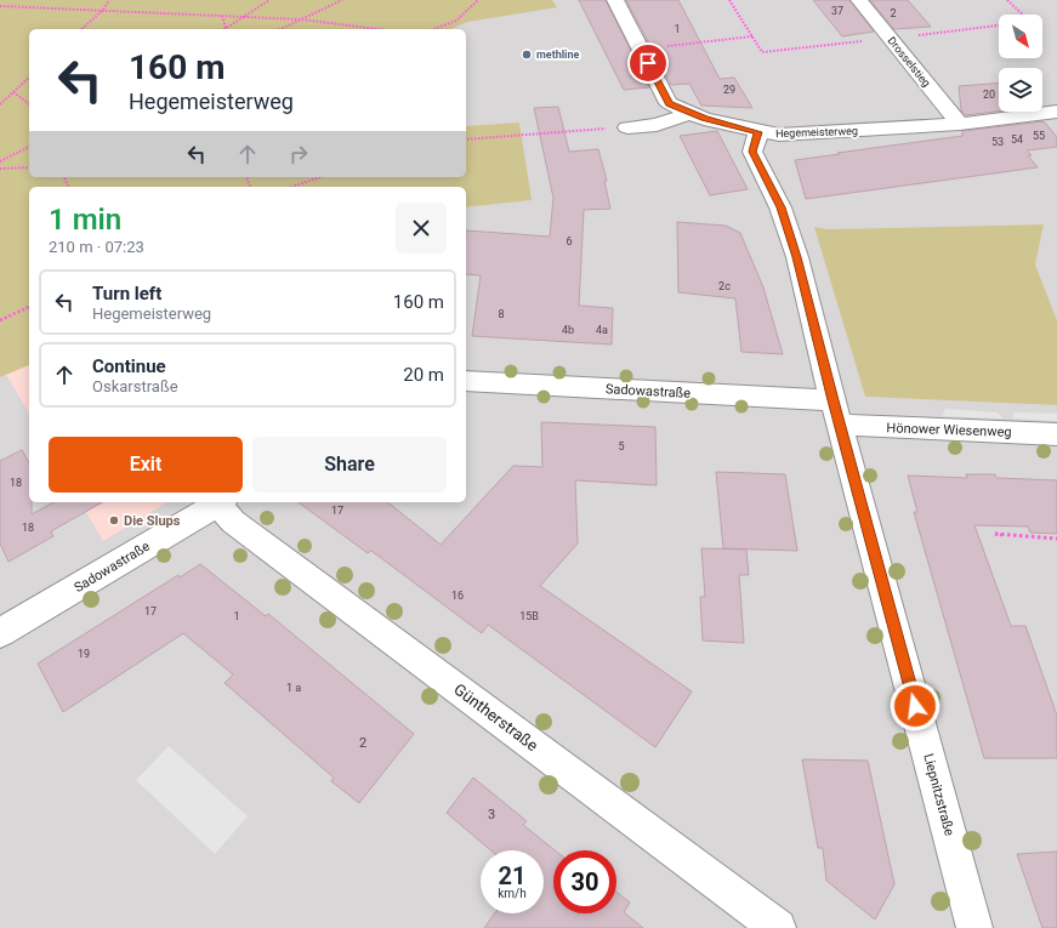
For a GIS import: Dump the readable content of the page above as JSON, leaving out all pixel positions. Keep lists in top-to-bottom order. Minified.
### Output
{"streets":{"street":["Drosselstieg","Hegemeisterweg","Sadowastraße","Hönower Wiesenweg","Güntherstraße","Liepnitzstraße"]},"crossings":[["Drosselstieg","Hegemeisterweg"],["Hegemeisterweg","Liepnitzstraße"],["Sadowastraße","Hönower Wiesenweg"],["Sadowastraße","Güntherstraße"],["Sadowastraße","Liepnitzstraße"],["Hönower Wiesenweg","Liepnitzstraße"]],"places":["methline","Die Slups"],"house_numbers":["37","2","1","29","20","55","54","53","6","2c","8","4b","4a","5","18","17","18","16","17","1","15B","19","1 a","2","3"],"north":"bottom right","page":{"turn":["160 m","Hegemeisterweg"],"heading":["1 min","210 m · 07:23"],"list":[{"name":"Turn left","note":"Hegemeisterweg","value":"160 m"},{"name":"Continue","note":"Oskarstraße","value":"20 m"}],"buttons":["Exit","Share"],"speed":"21 km/h","limit":"30"}}
